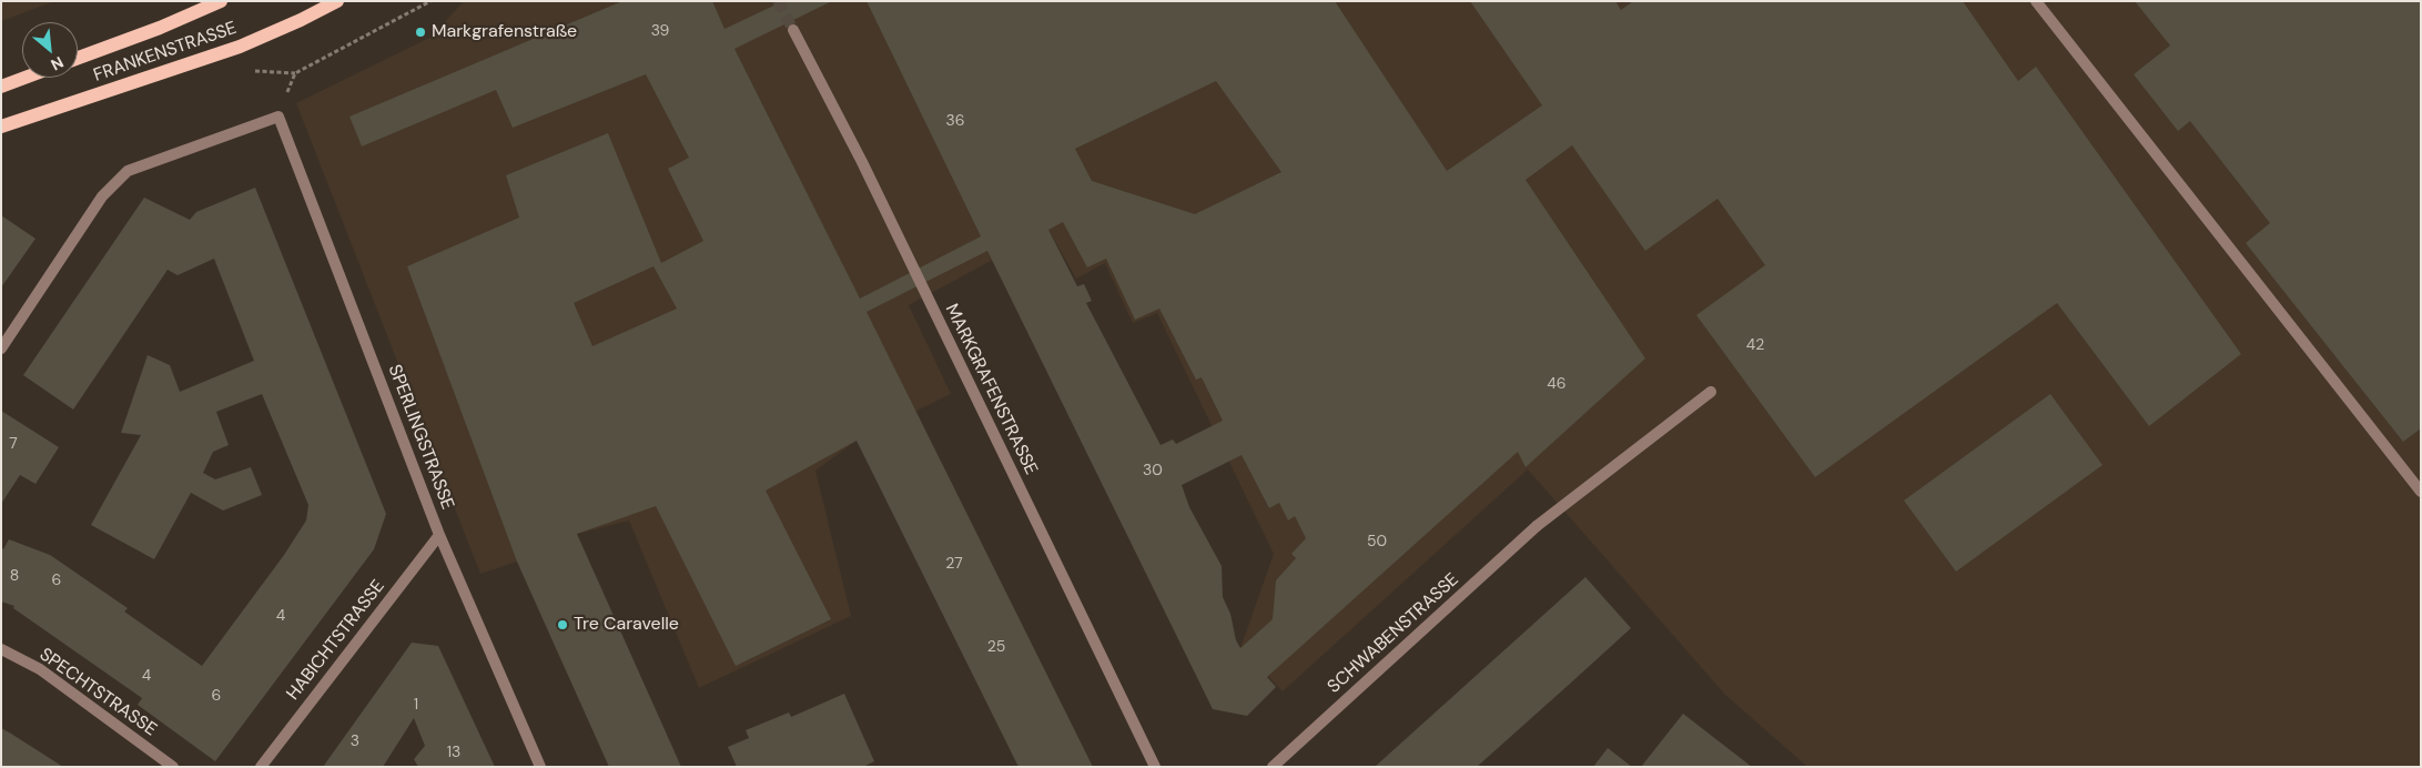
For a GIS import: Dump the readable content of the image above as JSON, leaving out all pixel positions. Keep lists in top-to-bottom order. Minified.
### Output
{"streets":{"main road":["FRANKENSTRASSE"],"street":["MARKGRAFENSTRASSE","SPERLINGSTRASSE","SCHWABENSTRASSE","HABICHTSTRASSE","SPECHTSTRASSE"]},"crossings":[["SPERLINGSTRASSE","HABICHTSTRASSE"]],"places":["Markgrafenstraße","Tre Caravelle"],"house_numbers":["39","36","42","46","7","30","50","27","8","6","4","25","4","6","1","3","13"],"north":"bottom right"}
